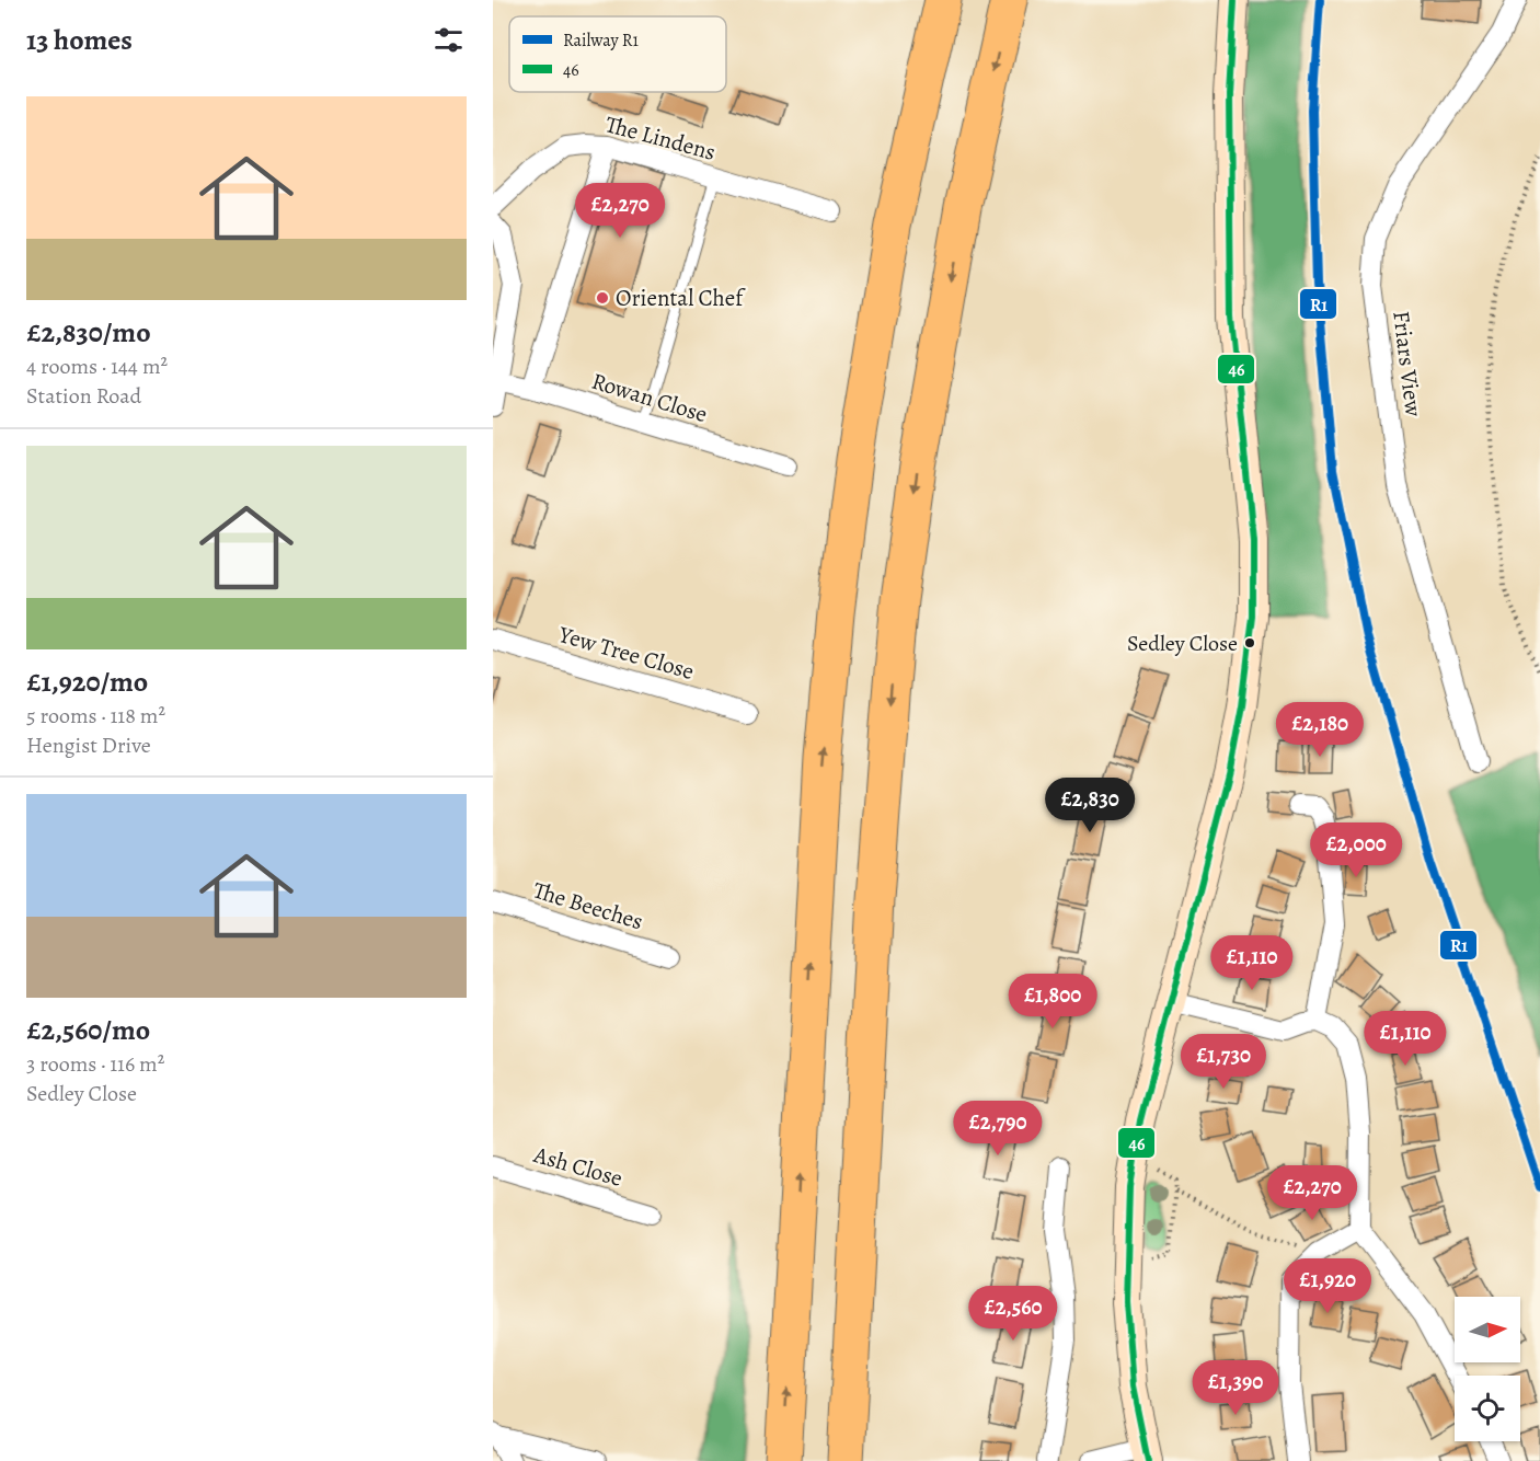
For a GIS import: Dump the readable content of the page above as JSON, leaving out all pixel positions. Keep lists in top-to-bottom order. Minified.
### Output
{"streets":{"street":["The Lindens","Friars View","Rowan Close","Yew Tree Close","The Beeches","Ash Close"]},"places":["Oriental Chef","Sedley Close"],"lines":["rail line R1","transit line 46"],"legend":["Railway R1","46"],"north":"right","page":{"heading":"13 homes","list":[{"name":"£2,830/mo","note":"4 rooms · 144 m² · Station Road"},{"name":"£1,920/mo","note":"5 rooms · 118 m² · Hengist Drive"},{"name":"£2,560/mo","note":"3 rooms · 116 m² · Sedley Close"}],"price":["£2,270","£2,180","£2,830","£2,000","£1,110","£1,800","£1,110","£1,730","£2,790","£2,270","£1,920","£2,560","£1,390"]}}
